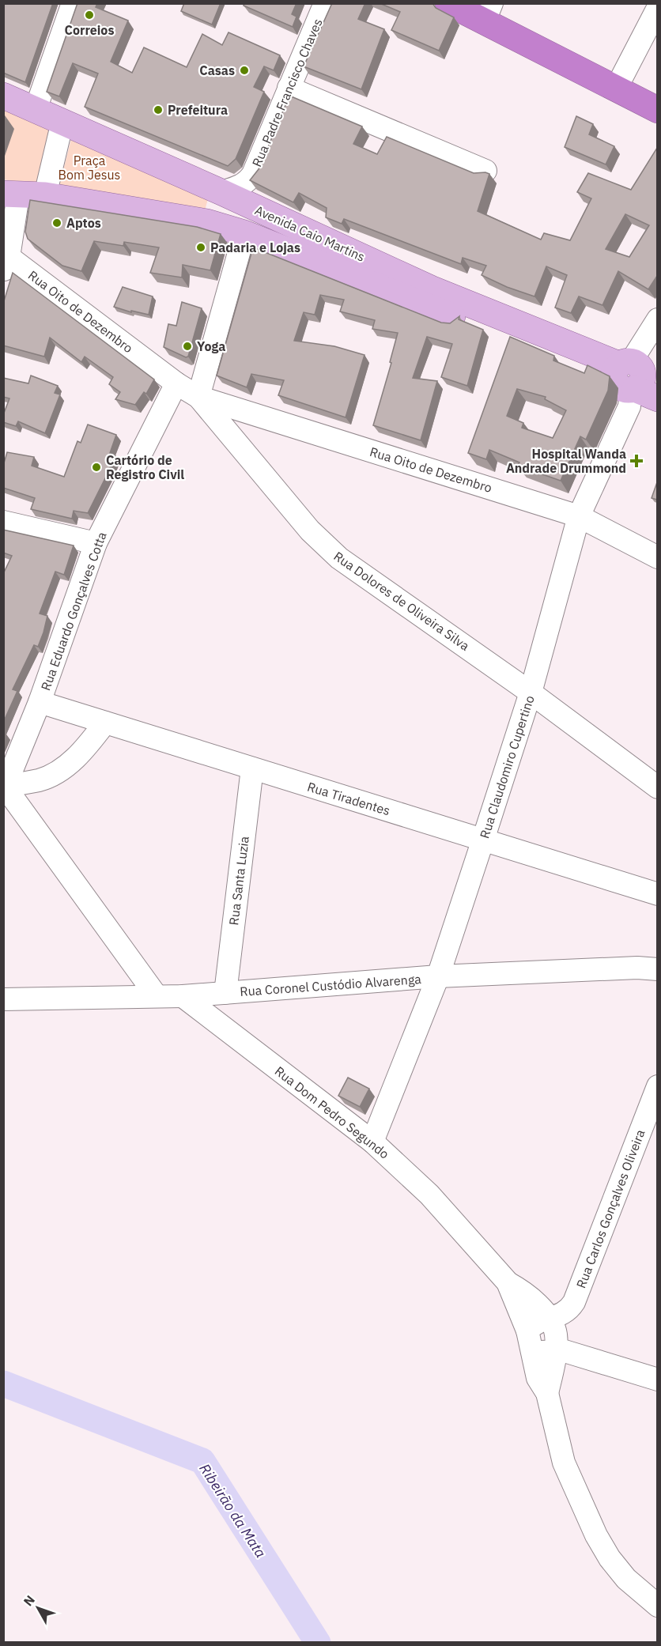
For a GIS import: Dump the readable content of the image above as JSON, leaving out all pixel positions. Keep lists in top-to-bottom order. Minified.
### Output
{"streets":{"main road":["Avenida Caio Martins"],"street":["Rua Padre Francisco Chaves","Rua Oito de Dezembro","Rua Dolores de Oliveira Silva","Rua Eduardo Gonçalves Cotta","Rua Claudomiro Cupertino","Rua Tiradentes","Rua Santa Luzia","Rua Coronel Custódio Alvarenga","Rua Dom Pedro Segundo","Rua Carlos Gonçalves Oliveira"]},"crossings":[["Rua Padre Francisco Chaves","Avenida Caio Martins"],["Avenida Caio Martins","Rua Claudomiro Cupertino"],["Rua Oito de Dezembro","Rua Dolores de Oliveira Silva"],["Rua Oito de Dezembro","Rua Eduardo Gonçalves Cotta"],["Rua Oito de Dezembro","Rua Claudomiro Cupertino"],["Rua Dolores de Oliveira Silva","Rua Eduardo Gonçalves Cotta"],["Rua Dolores de Oliveira Silva","Rua Claudomiro Cupertino"],["Rua Eduardo Gonçalves Cotta","Rua Tiradentes"],["Rua Claudomiro Cupertino","Rua Tiradentes"],["Rua Claudomiro Cupertino","Rua Coronel Custódio Alvarenga"],["Rua Claudomiro Cupertino","Rua Dom Pedro Segundo"],["Rua Tiradentes","Rua Santa Luzia"],["Rua Santa Luzia","Rua Coronel Custódio Alvarenga"],["Rua Coronel Custódio Alvarenga","Rua Dom Pedro Segundo"],["Rua Dom Pedro Segundo","Rua Carlos Gonçalves Oliveira"]],"water":["Ribeirão da Mata"],"parks":["Praça Bom Jesus"],"places":{"other":["Correios","Casas","Prefeitura","Aptos","Padaria e Lojas","Yoga","Cartório de Registro Civil"],"health":["Hospital Wanda Andrade Drummond"]},"north":"top left"}
